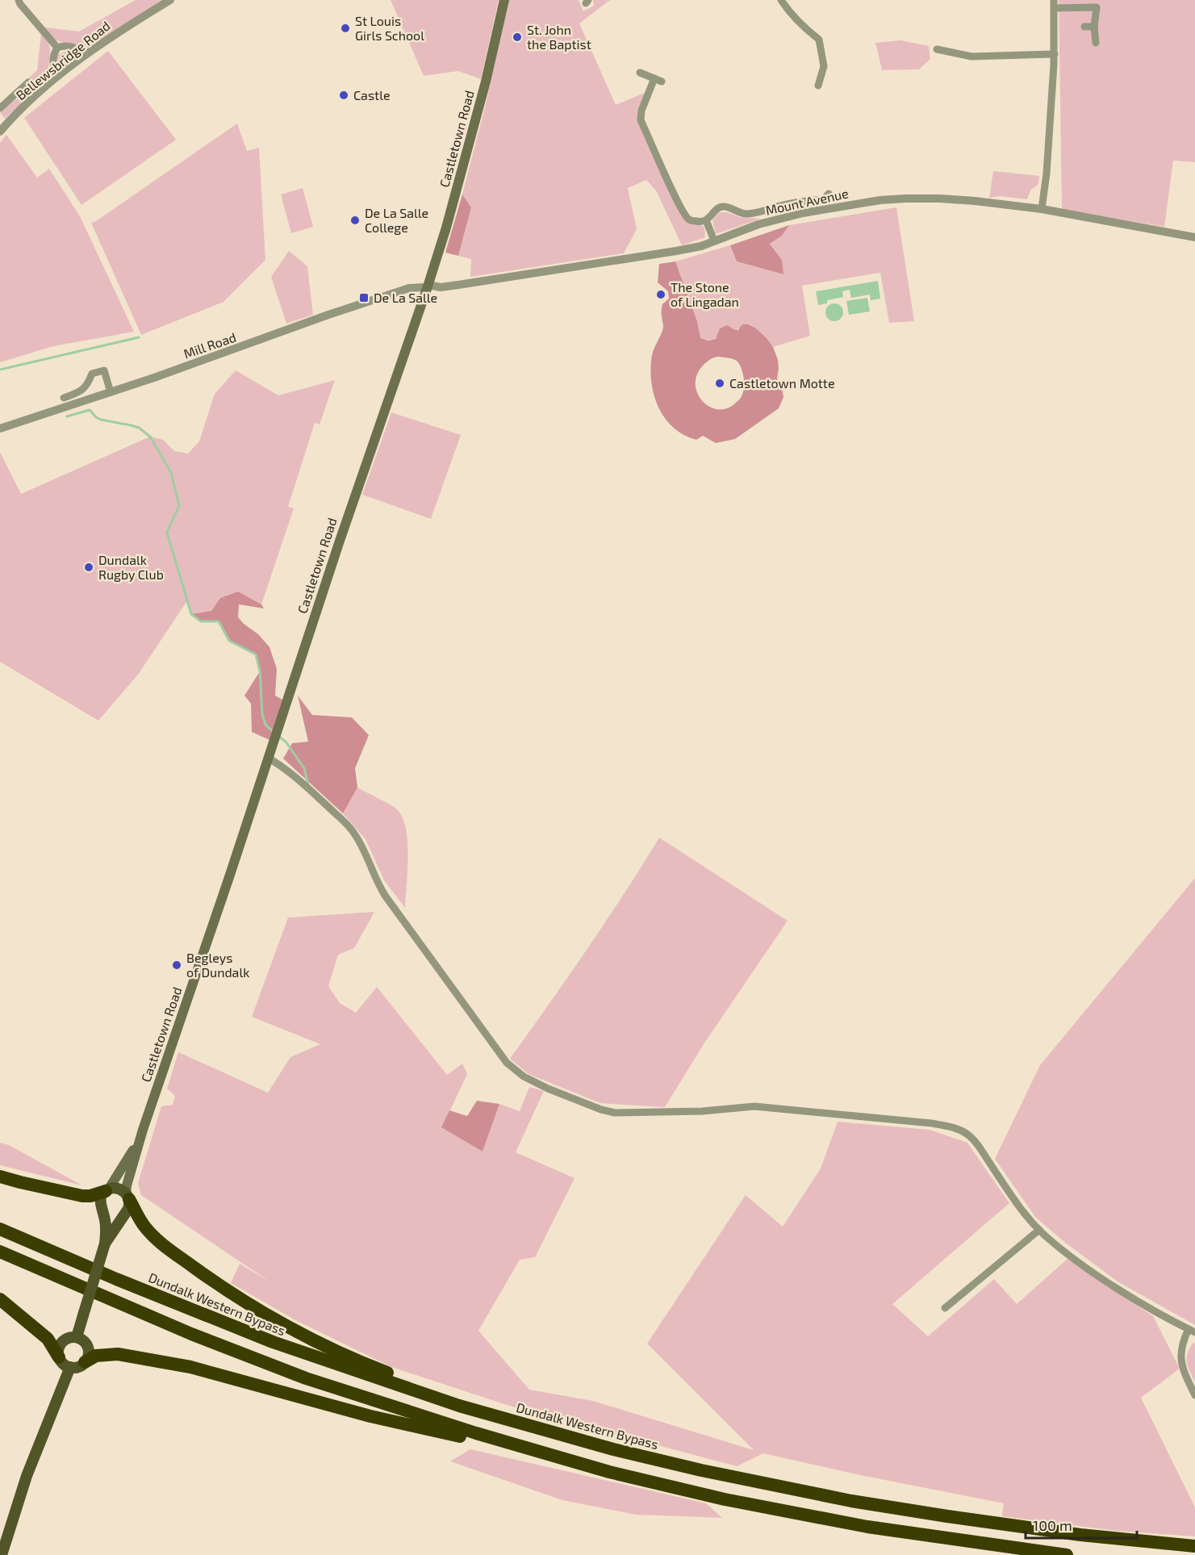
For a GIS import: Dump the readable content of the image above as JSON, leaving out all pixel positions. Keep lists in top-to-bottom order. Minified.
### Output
{"streets":{"highway":["Dundalk Western Bypass"],"main road":["Castletown Road"],"street":["Bellewsbridge Road","Mount Avenue","Mill Road"]},"crossings":[["Castletown Road","Mount Avenue"],["Castletown Road","Mill Road"],["Mount Avenue","Mill Road"]],"places":{"other":["St Louis Girls School","St. John the Baptist","Castle","De La Salle College","The Stone of Lingadan","Castletown Motte","Dundalk Rugby Club","Begleys of Dundalk"],"transit":["De La Salle"]},"scale_bar":"100 m"}
